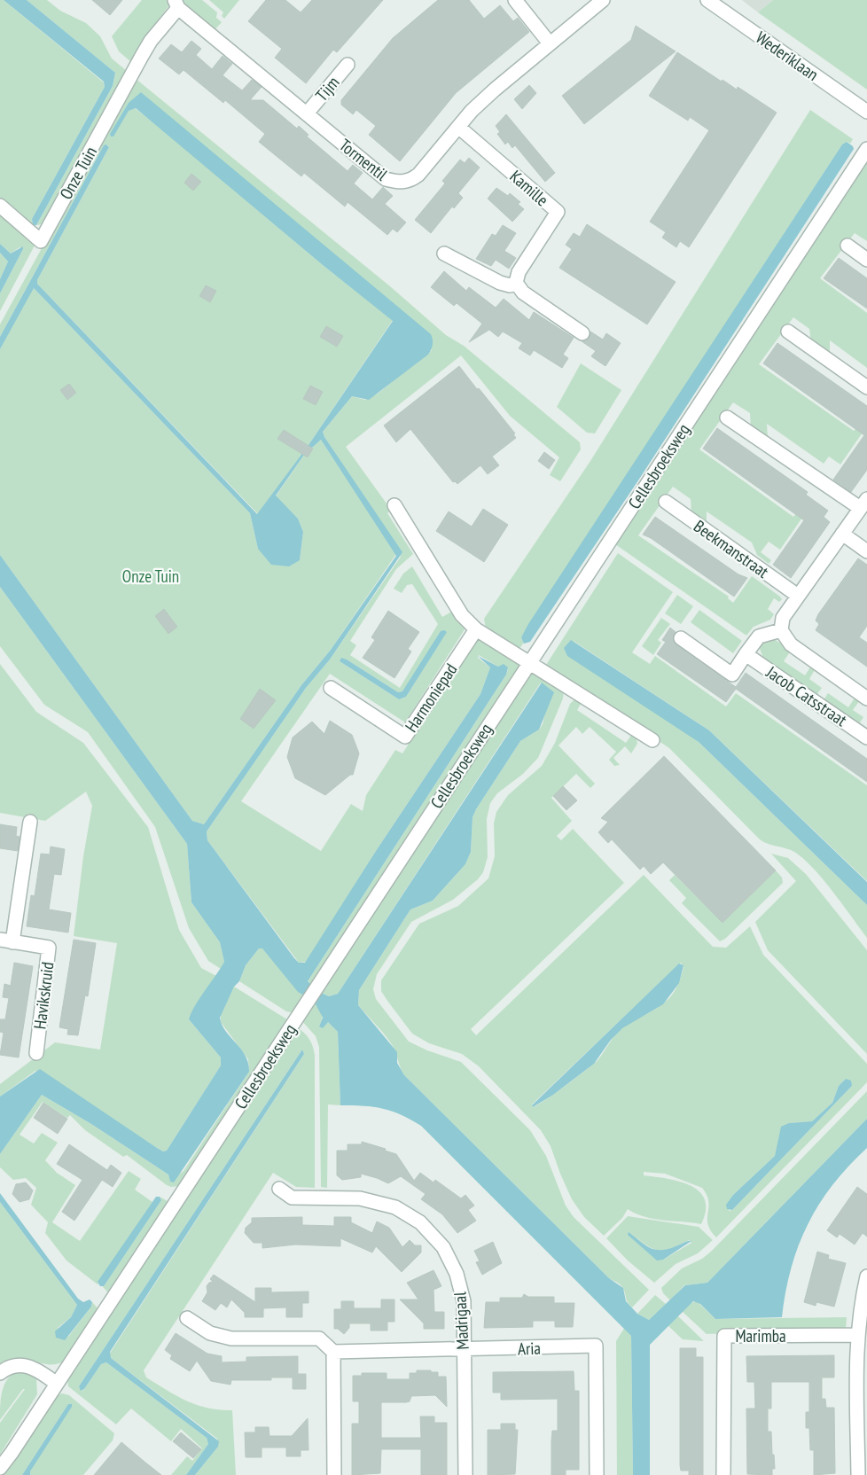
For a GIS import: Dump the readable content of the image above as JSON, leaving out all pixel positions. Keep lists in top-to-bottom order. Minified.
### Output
{"streets":{"street":["Wederiklaan","Tijm","Tormentil","Onze Tuin","Kamille","Cellesbroeksweg","Beekmanstraat","Jacob Catsstraat","Harmoniepad","Havikskruid","Madrigaal","Marimba","Aria"]},"crossings":[["Tijm","Tormentil"],["Tormentil","Onze Tuin"],["Tormentil","Kamille"],["Madrigaal","Aria"]],"parks":["Onze Tuin"]}
